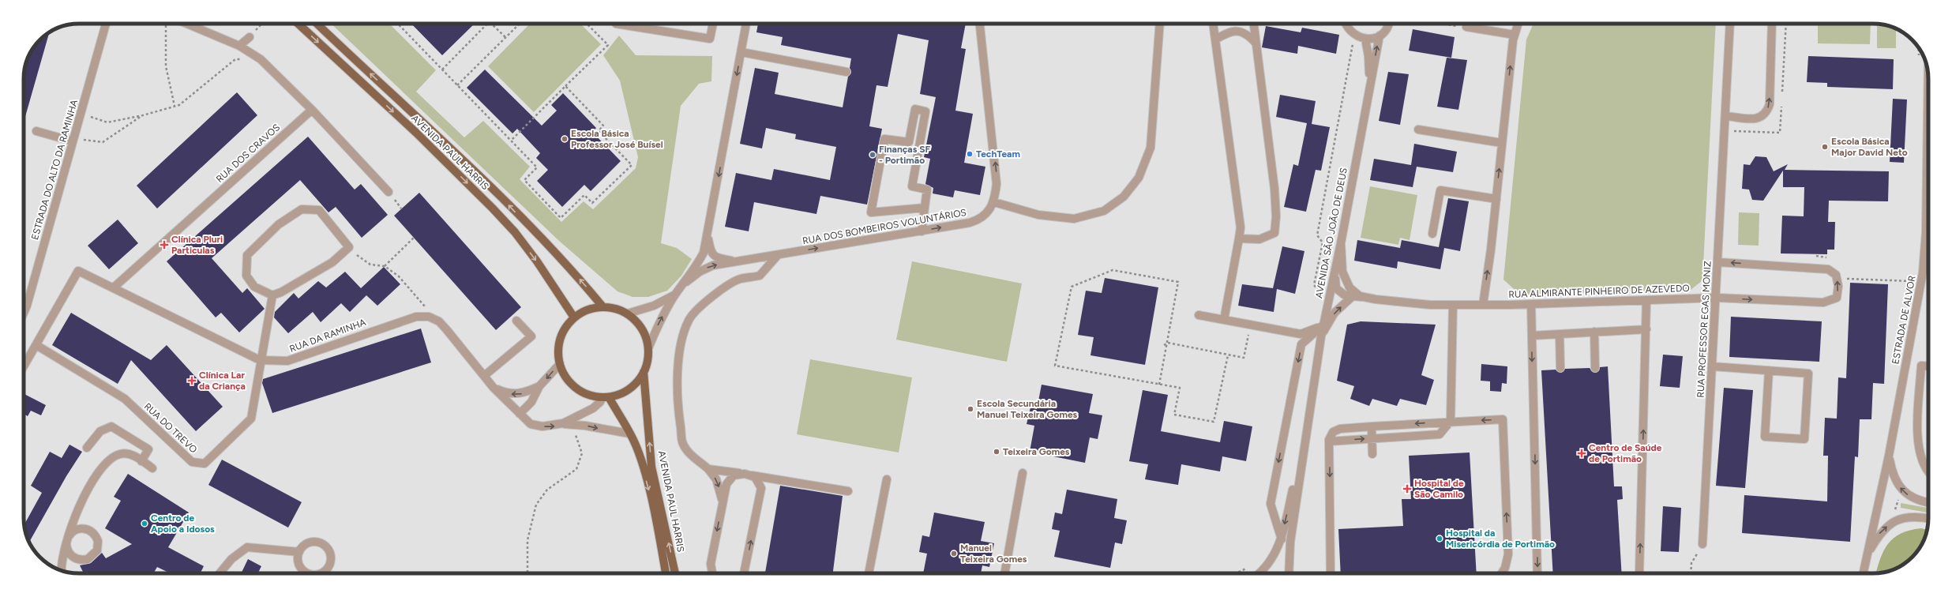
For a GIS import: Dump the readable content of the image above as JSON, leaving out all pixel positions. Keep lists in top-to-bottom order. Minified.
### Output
{"streets":{"main road":["AVENIDA PAUL HARRIS"],"street":["RUA DOS CRAVOS","ESTRADA DO ALTO DA RAMINHA","RUA DOS BOMBEIROS VOLUNTÁRIOS","AVENIDA SÃO JOÃO DE DEUS","RUA ALMIRANTE PINHEIRO DE AZEVEDO","ESTRADA DE ALVOR","RUA PROFESSOR EGAS MONIZ","RUA DA RAMINHA","RUA DO TREVO"]},"crossings":[["RUA DOS CRAVOS","RUA DA RAMINHA"],["AVENIDA SÃO JOÃO DE DEUS","RUA ALMIRANTE PINHEIRO DE AZEVEDO"],["RUA ALMIRANTE PINHEIRO DE AZEVEDO","RUA PROFESSOR EGAS MONIZ"],["RUA DA RAMINHA","RUA DO TREVO"]],"one_way":["RUA DOS BOMBEIROS VOLUNTÁRIOS"],"places":{"other":["Escola Básica Professor José Buísel","Escola Básica Major David Neto","TechTeam","Finanças SF - Portimão","Escola Secundária Manuel Teixeira Gomes","Teixeira Gomes","Centro de Apoio a Idosos","Hospital da Misericórdia de Portimão","Manuel Teixeira Gomes"],"health":["Clínica Pluri Particulas","Clínica Lar da Criança","Centro de Saúde de Portimão","Hospital de São Camilo"]}}
